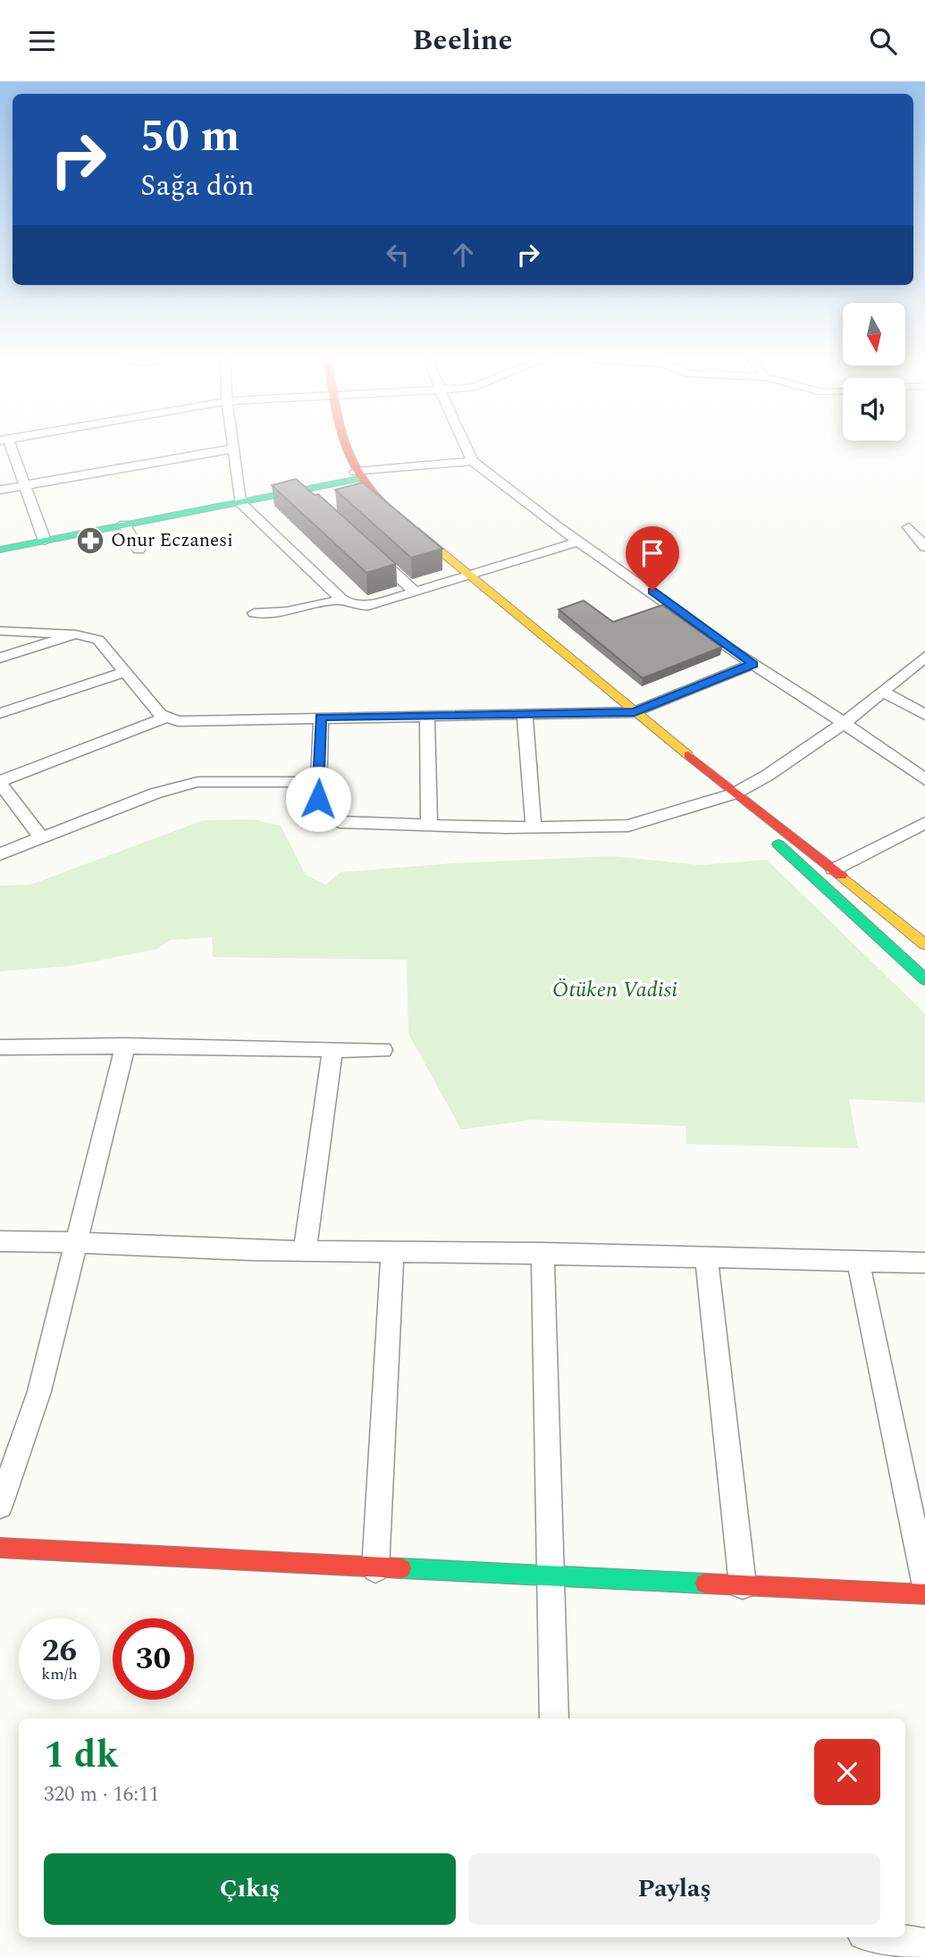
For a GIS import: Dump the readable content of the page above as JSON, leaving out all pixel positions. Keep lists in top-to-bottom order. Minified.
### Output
{"parks":["Ötüken Vadisi"],"places":{"pharmacy":["Onur Eczanesi"]},"north":"bottom","page":{"header":"Beeline","turn":["50 m","Sağa dön"],"speed":"26 km/h","limit":"30","heading":["1 dk","320 m · 16:11"],"buttons":["Çıkış","Paylaş"]}}
